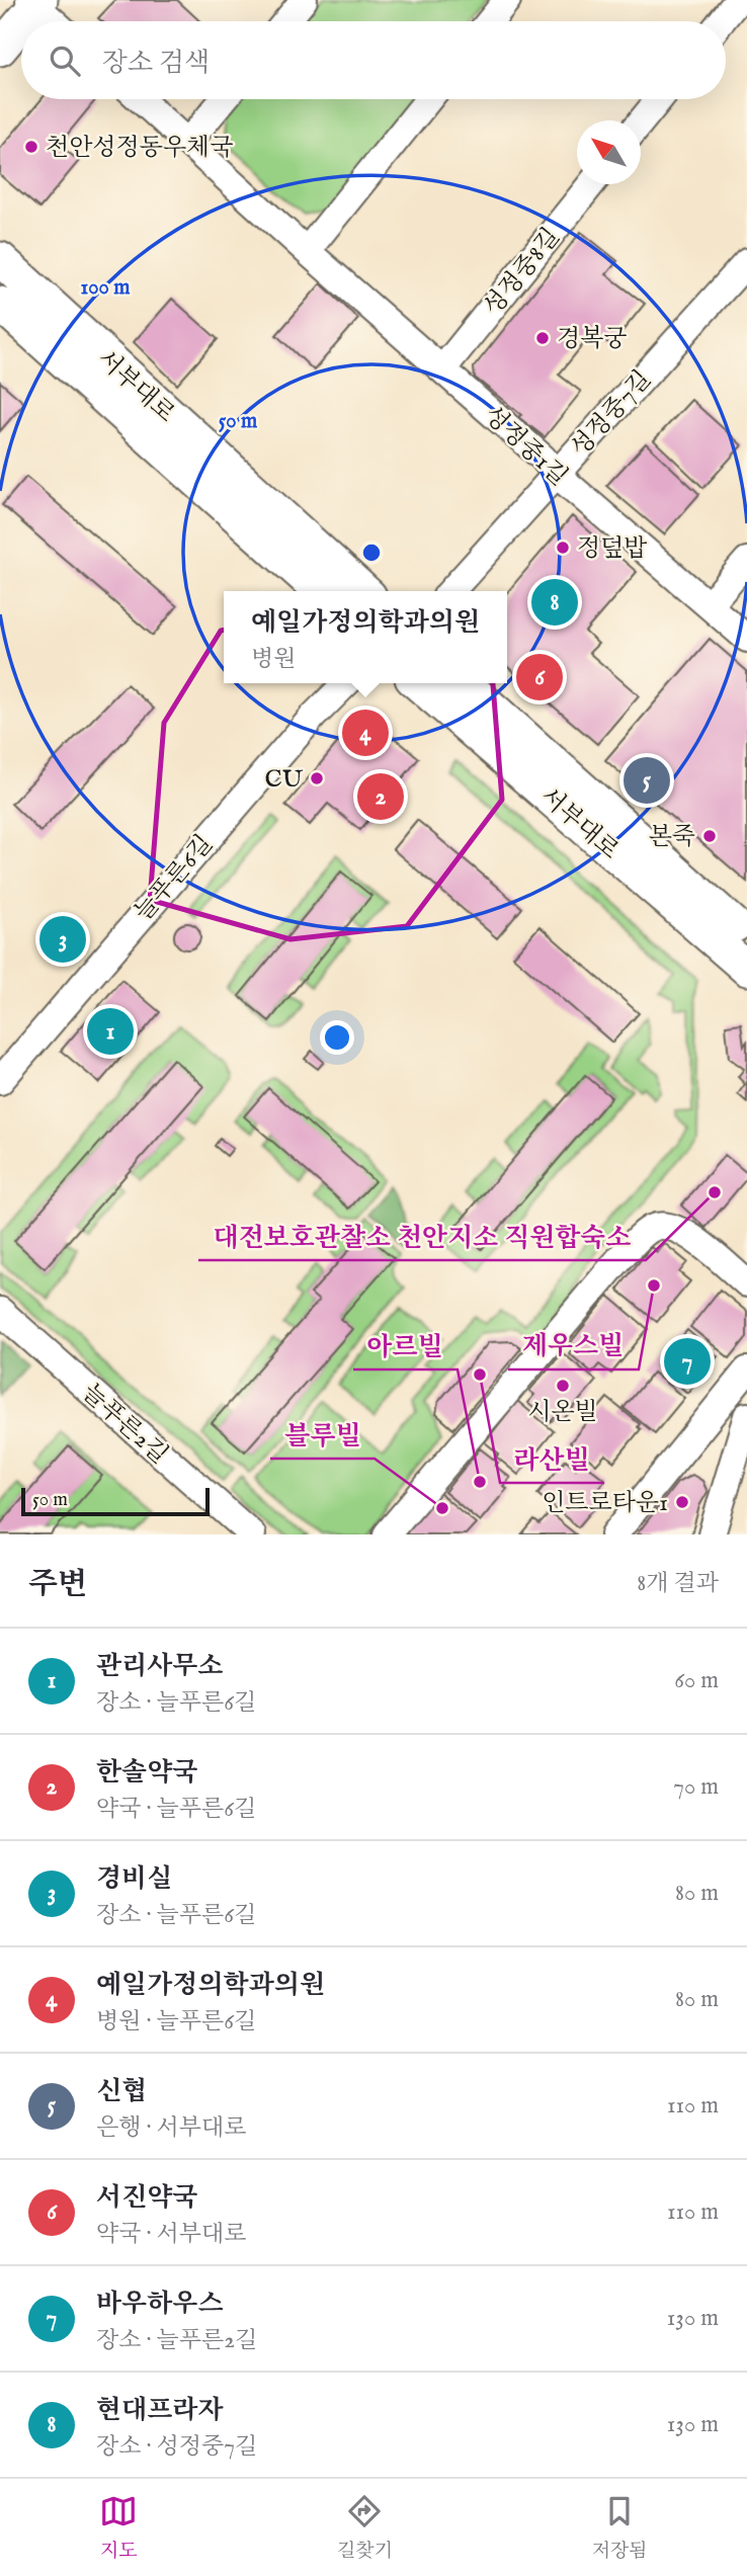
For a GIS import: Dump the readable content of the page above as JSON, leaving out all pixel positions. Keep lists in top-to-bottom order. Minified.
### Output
{"streets":{"street":["성정중8길","서부대로","성정중7길","성정중1길","늘푸른6길","늘푸른2길"]},"crossings":[["성정중8길","성정중1길"],["성정중7길","성정중1길"]],"places":["천안성정동우체국","경복궁","정덮밥","CU","본죽","대전보호관찰소 천안지소 직원합숙소","제우스빌","라산빌","시온빌","아르빌","인트로타운1","블루빌"],"scale_bar":"50 m","north":"top left","page":{"search":"장소 검색","pins":["8","6","4","5","2","3","1","7"],"popup":["예일가정의학과의원","병원"],"scale":"50 m","heading":["주변","8개 결과"],"list":[{"mark":"1","name":"관리사무소","note":"장소 · 늘푸른6길","value":"60 m"},{"mark":"2","name":"한솔약국","note":"약국 · 늘푸른6길","value":"70 m"},{"mark":"3","name":"경비실","note":"장소 · 늘푸른6길","value":"80 m"},{"mark":"4","name":"예일가정의학과의원","note":"병원 · 늘푸른6길","value":"80 m"},{"mark":"5","name":"신협","note":"은행 · 서부대로","value":"110 m"},{"mark":"6","name":"서진약국","note":"약국 · 서부대로","value":"110 m"},{"mark":"7","name":"바우하우스","note":"장소 · 늘푸른2길","value":"130 m"},{"mark":"8","name":"현대프라자","note":"장소 · 성정중7길","value":"130 m"}],"nav":["지도","길찾기","저장됨"]},"rings":["100 m","50 m"]}
